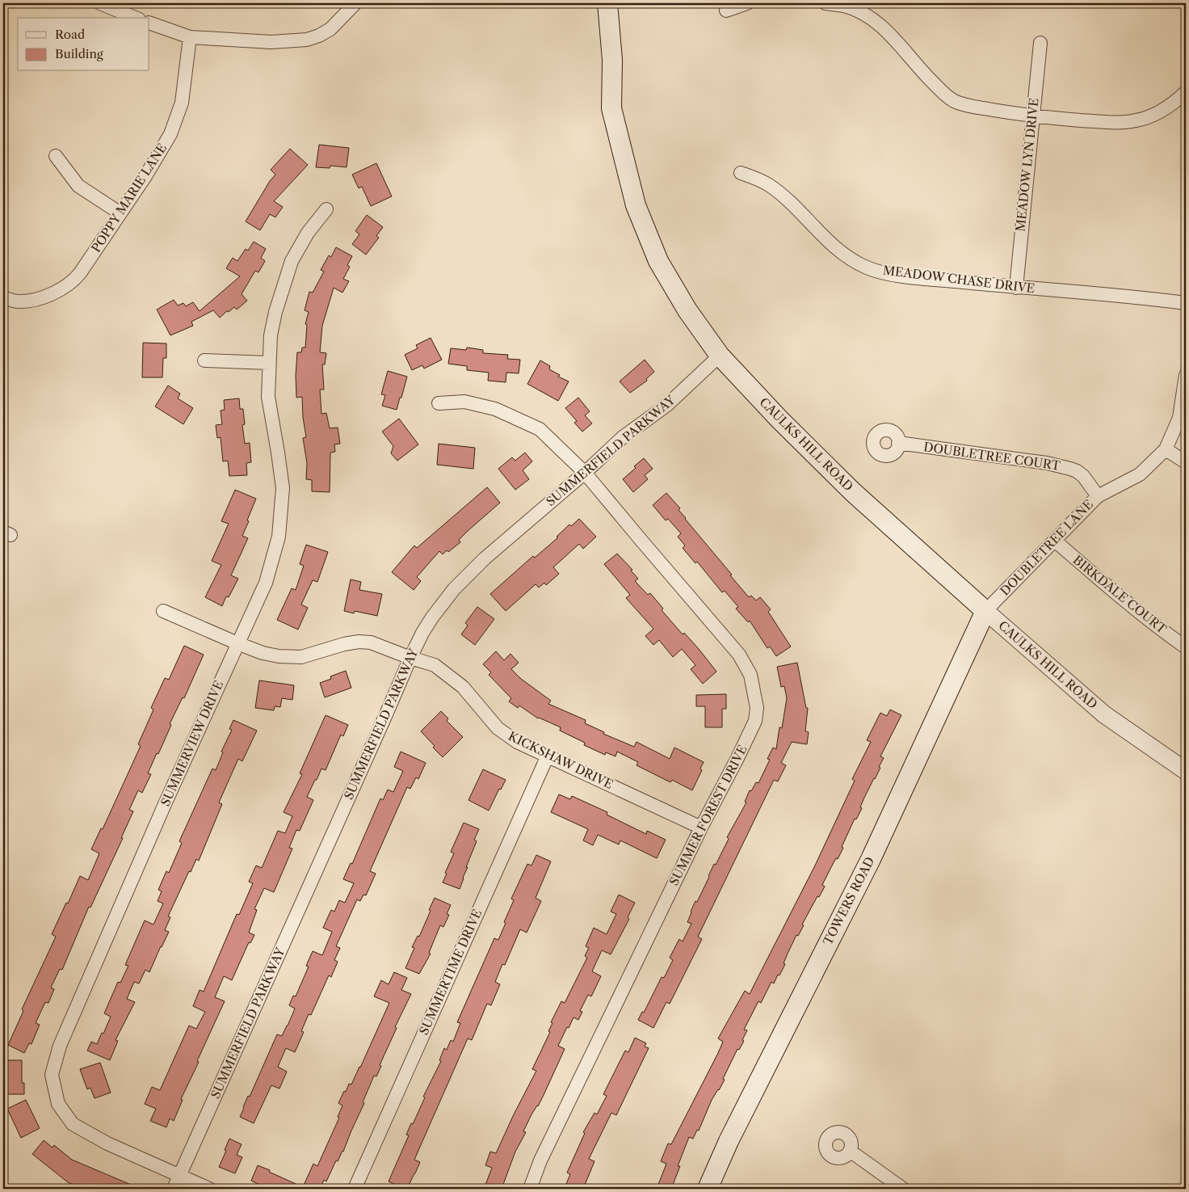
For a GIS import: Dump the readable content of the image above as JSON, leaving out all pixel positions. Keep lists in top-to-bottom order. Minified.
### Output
{"streets":{"main road":["CAULKS HILL ROAD","TOWERS ROAD"],"street":["MEADOW LYN DRIVE","POPPY MARIE LANE","MEADOW CHASE DRIVE","SUMMERFIELD PARKWAY","DOUBLETREE COURT","DOUBLETREE LANE","BIRKDALE COURT","SUMMERVIEW DRIVE","KICKSHAW DRIVE","SUMMER FOREST DRIVE","SUMMERTIME DRIVE"]},"crossings":[["MEADOW LYN DRIVE","MEADOW CHASE DRIVE"],["CAULKS HILL ROAD","SUMMERFIELD PARKWAY"],["CAULKS HILL ROAD","DOUBLETREE LANE"],["CAULKS HILL ROAD","TOWERS ROAD"],["SUMMERFIELD PARKWAY","SUMMERVIEW DRIVE"],["SUMMERFIELD PARKWAY","KICKSHAW DRIVE"],["SUMMERFIELD PARKWAY","SUMMER FOREST DRIVE"],["DOUBLETREE COURT","DOUBLETREE LANE"],["DOUBLETREE LANE","BIRKDALE COURT"],["DOUBLETREE LANE","TOWERS ROAD"],["SUMMERVIEW DRIVE","KICKSHAW DRIVE"],["KICKSHAW DRIVE","SUMMER FOREST DRIVE"],["KICKSHAW DRIVE","SUMMERTIME DRIVE"]],"legend":["Road","Building"]}
